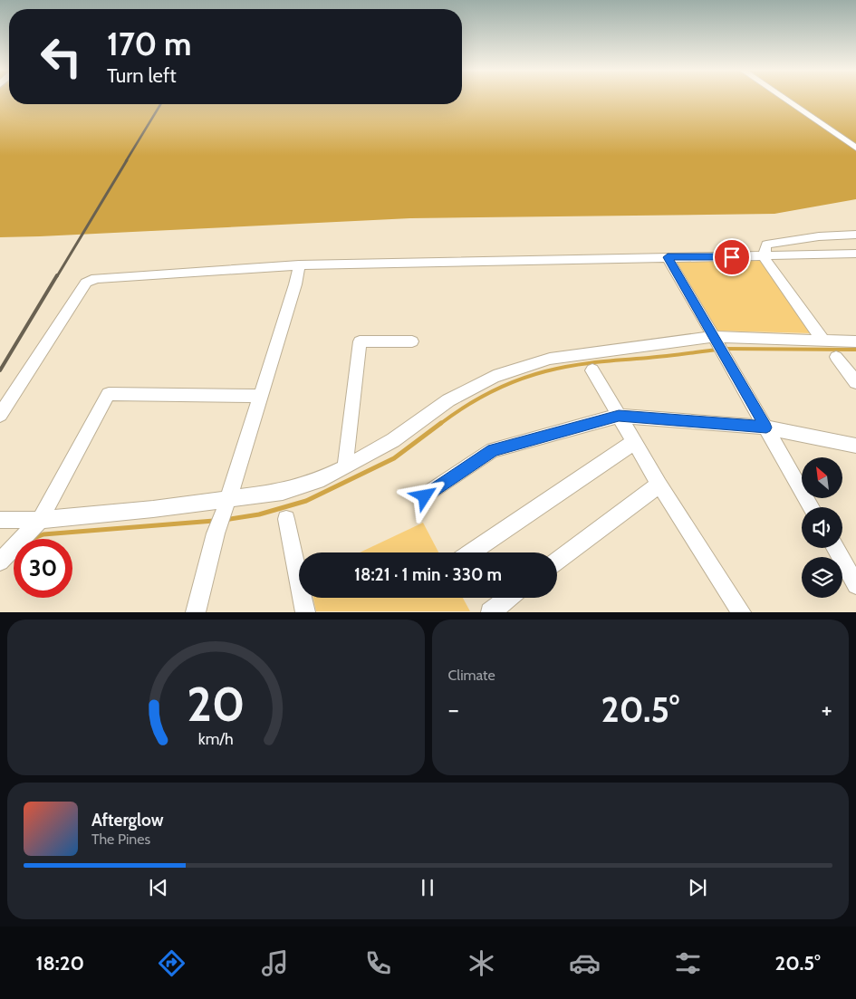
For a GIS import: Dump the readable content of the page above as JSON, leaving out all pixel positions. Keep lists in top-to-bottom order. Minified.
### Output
{"north":"top left","page":{"turn":["170 m","Turn left"],"limit":"30","trip":"18:21 · 1 min · 330 m","tile":"Climate","heat":["−","20.5°","+"],"song":["Afterglow","The Pines"],"tabs":["18:20","20.5°"],"gauge":["20","km/h"]}}
